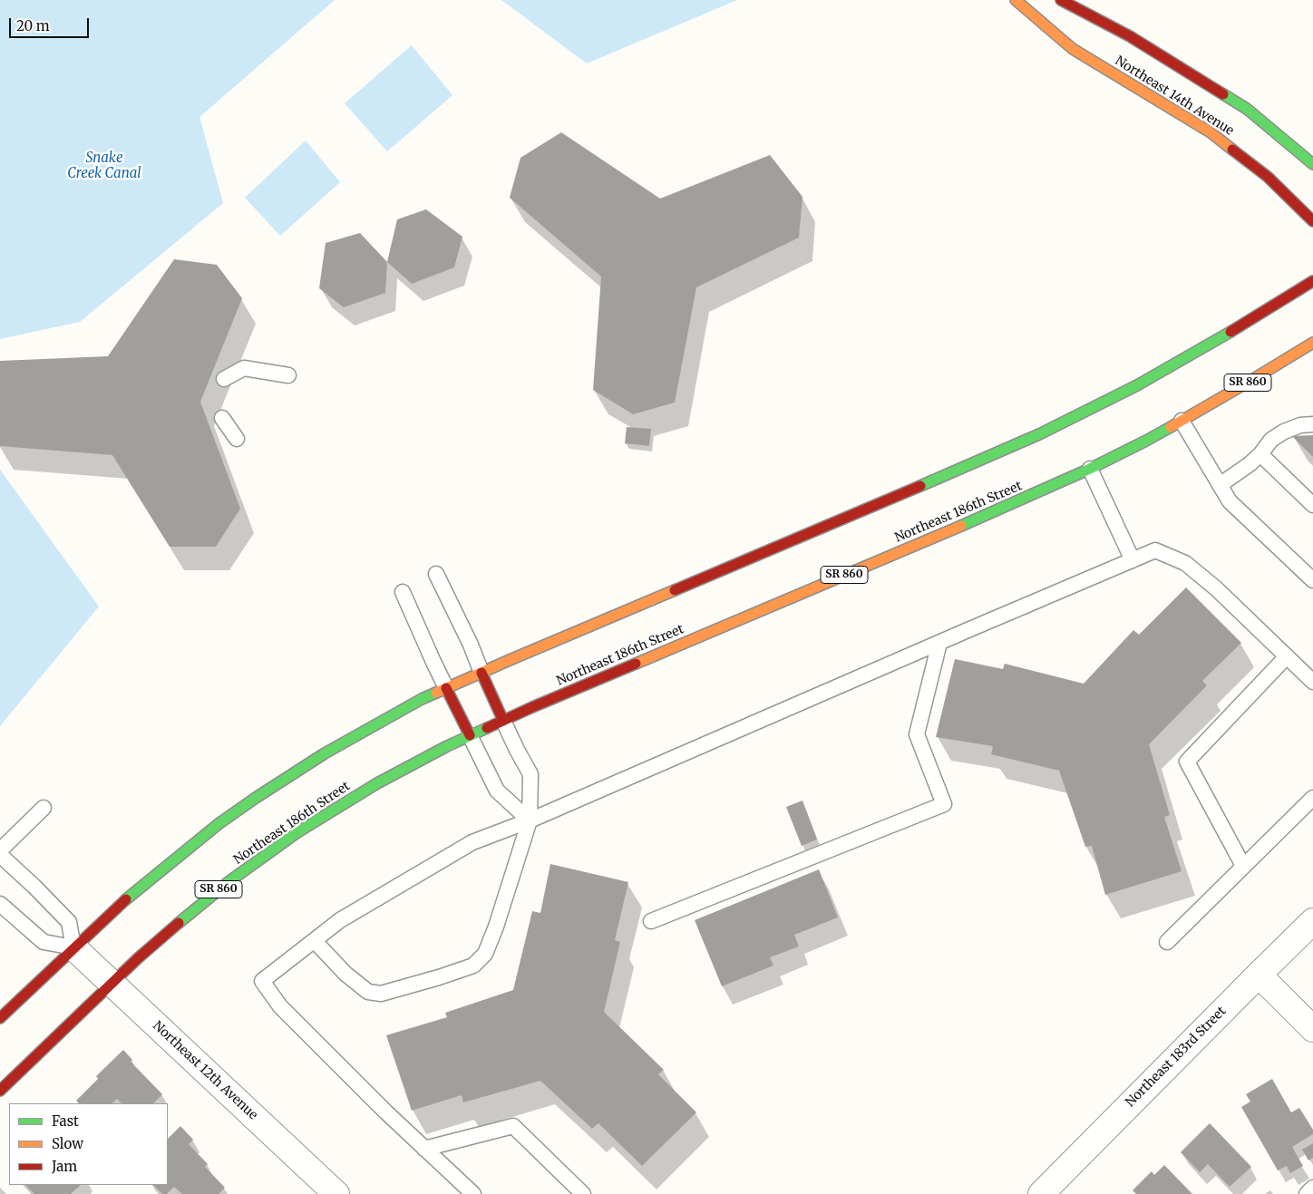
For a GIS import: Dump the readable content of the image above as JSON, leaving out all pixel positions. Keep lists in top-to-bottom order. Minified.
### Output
{"streets":{"main road":["Northeast 14th Avenue","SR 860","Northeast 186th Street"],"street":["Northeast 183rd Street","Northeast 12th Avenue"]},"crossings":[["Northeast 186th Street","Northeast 12th Avenue"]],"water":["Snake Creek Canal"],"legend":["Fast","Slow","Jam"],"scale_bar":"20 m"}
